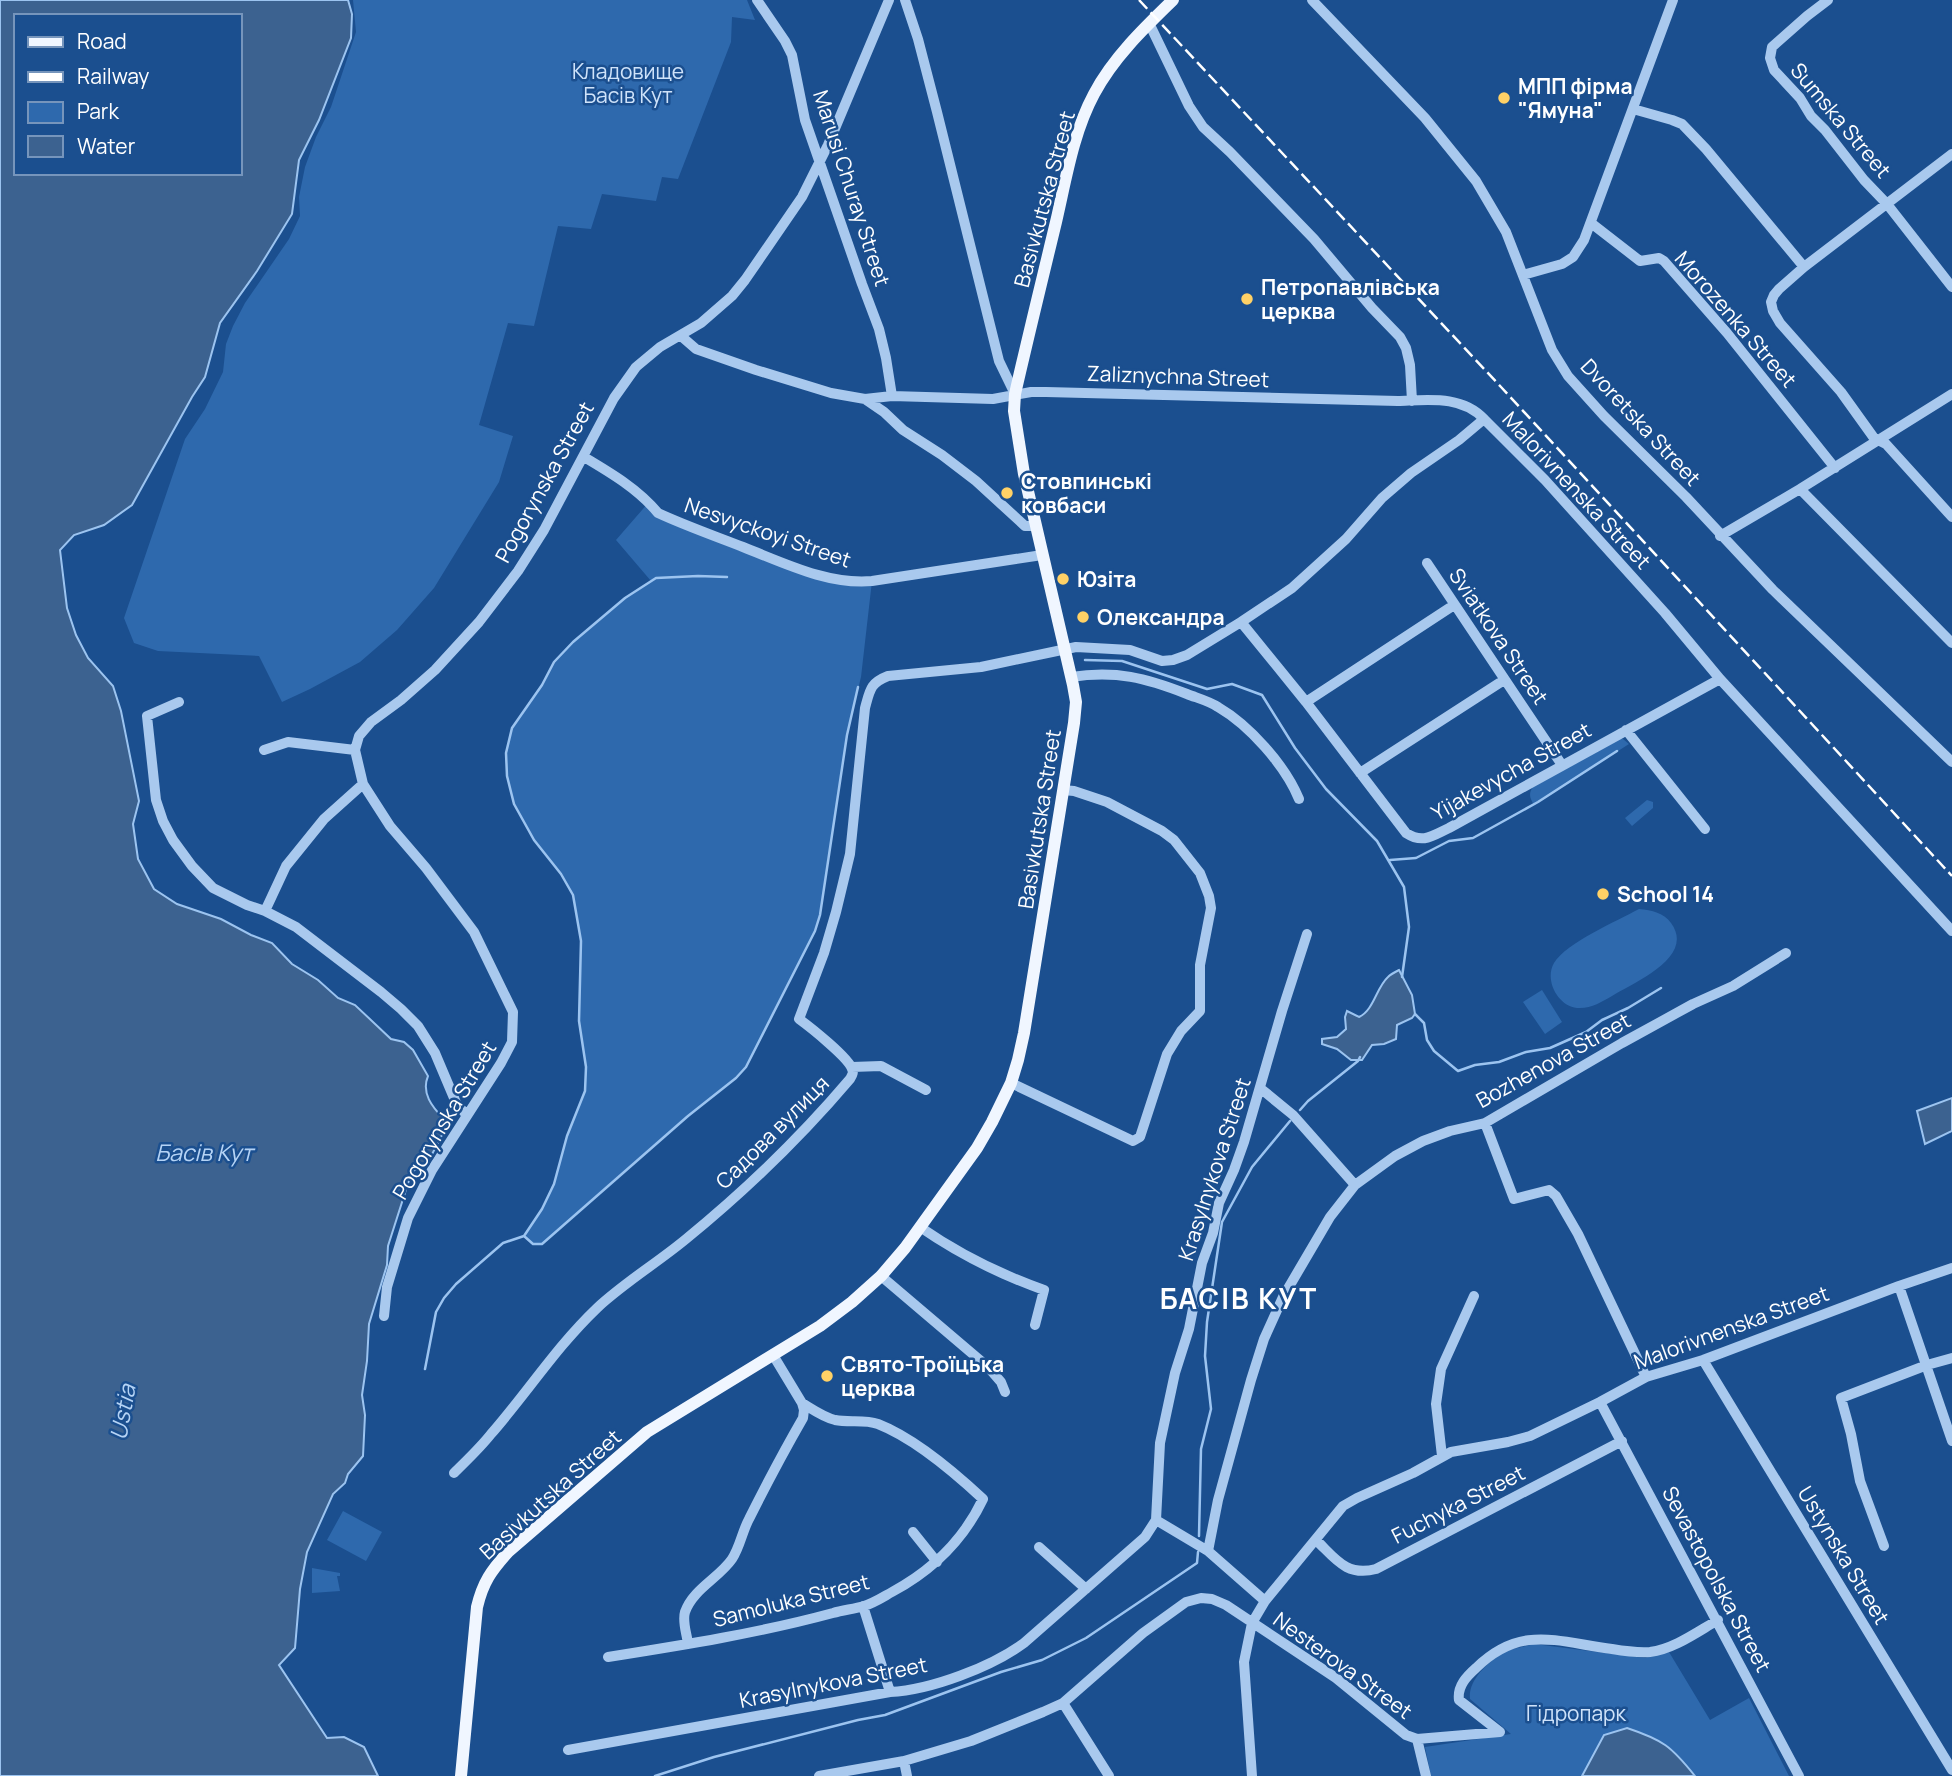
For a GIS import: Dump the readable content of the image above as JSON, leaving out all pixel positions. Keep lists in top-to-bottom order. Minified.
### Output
{"streets":{"main road":["Basivkutska Street"],"street":["Sumska Street","Marusi Churay Street","Morozenka Street","Zaliznychna Street","Dvoretska Street","Pogorynska Street","Malorivnenska Street","Nesvyckoyi Street","Sviatkova Street","Yijakevycha Street","Bozhenova Street","Садова вулиця","Krasylnykova Street","Fuchyka Street","Ustynska Street","Sevastopolska Street","Samoluka Street","Nesterova Street"]},"crossings":[["Marusi Churay Street","Zaliznychna Street"],["Marusi Churay Street","Pogorynska Street"],["Basivkutska Street","Zaliznychna Street"],["Basivkutska Street","Malorivnenska Street"],["Basivkutska Street","Nesvyckoyi Street"],["Basivkutska Street","Садова вулиця"],["Zaliznychna Street","Pogorynska Street"],["Zaliznychna Street","Malorivnenska Street"],["Pogorynska Street","Nesvyckoyi Street"],["Malorivnenska Street","Yijakevycha Street"],["Malorivnenska Street","Садова вулиця"],["Malorivnenska Street","Fuchyka Street"],["Malorivnenska Street","Ustynska Street"],["Malorivnenska Street","Sevastopolska Street"],["Malorivnenska Street","Nesterova Street"],["Sviatkova Street","Yijakevycha Street"],["Fuchyka Street","Sevastopolska Street"]],"districts":["БАСІВ КУТ"],"water":["Басів Кут","Ustia"],"parks":["Кладовище Басів Кут","Гідропарк"],"places":["МПП фірма \"Ямуна\"","Петропавлівська церква","Стовпинські ковбаси","Юзіта","Олександра","School 14","Свято-Троїцька церква"],"legend":["Road","Railway","Park","Water"]}
